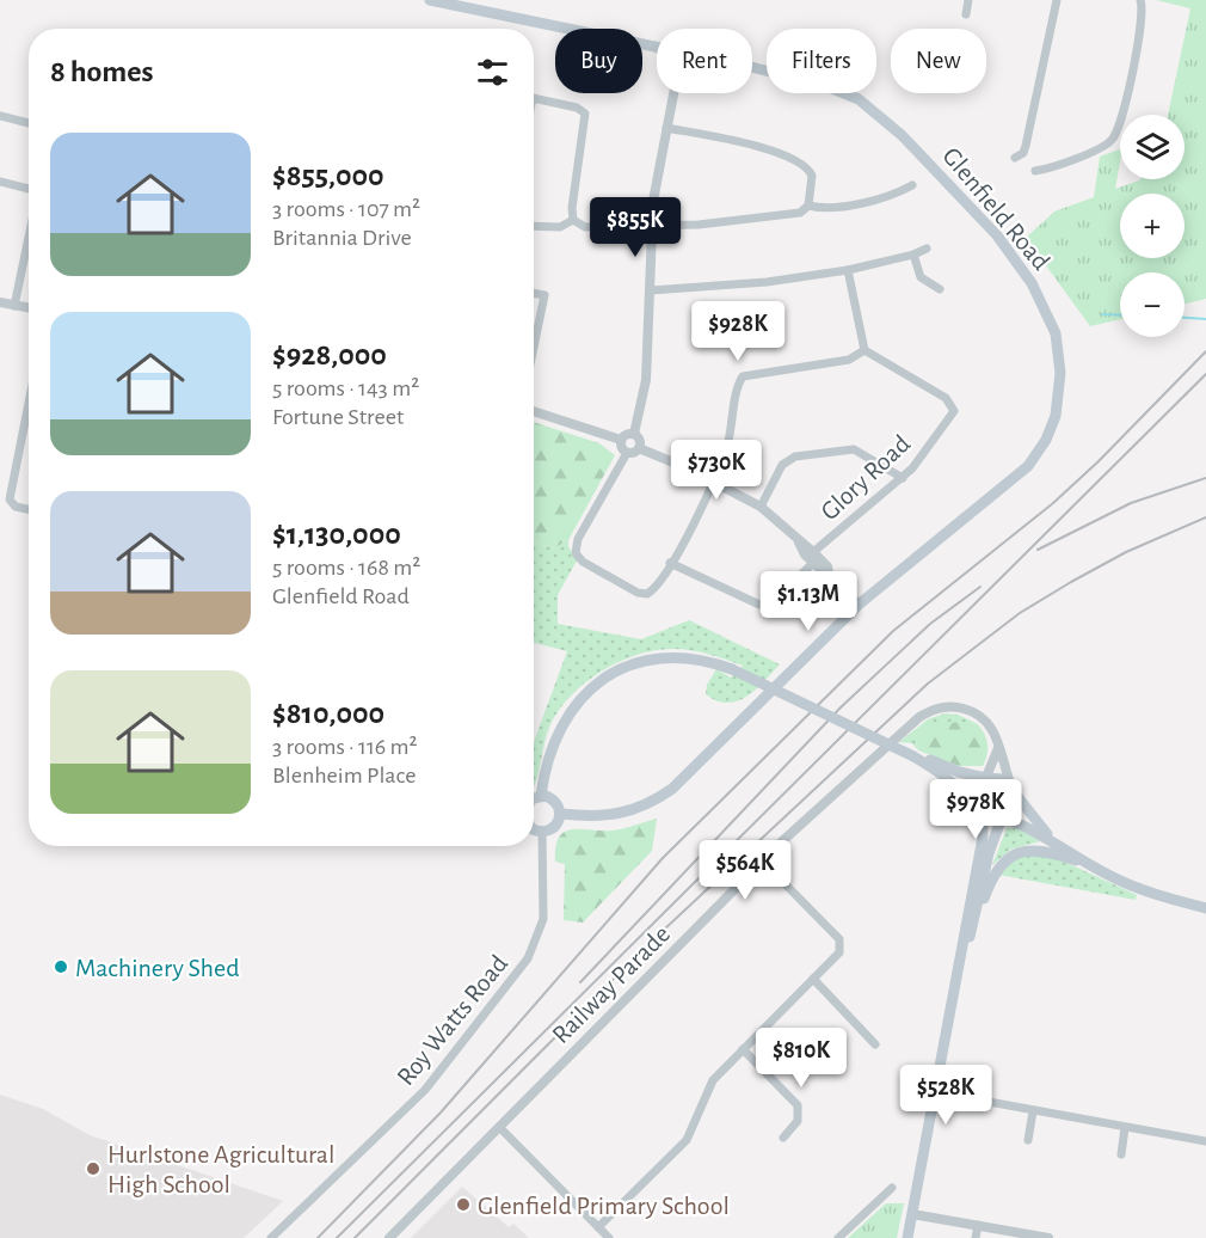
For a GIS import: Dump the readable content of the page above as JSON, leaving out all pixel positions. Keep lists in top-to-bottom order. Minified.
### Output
{"streets":{"main road":["Glenfield Road"],"street":["Glory Road","Railway Parade","Roy Watts Road"]},"places":["Machinery Shed","Hurlstone Agricultural High School","Glenfield Primary School"],"page":{"chip":["Buy","Rent","Filters","New"],"heading":"8 homes","map_buttons":["+","−"],"list":[{"name":"$855,000","note":"3 rooms · 107 m² · Britannia Drive"},{"name":"$928,000","note":"5 rooms · 143 m² · Fortune Street"},{"name":"$1,130,000","note":"5 rooms · 168 m² · Glenfield Road"},{"name":"$810,000","note":"3 rooms · 116 m² · Blenheim Place"}],"price":["$855K","$928K","$730K","$1.13M","$978K","$564K","$810K","$528K"]}}
